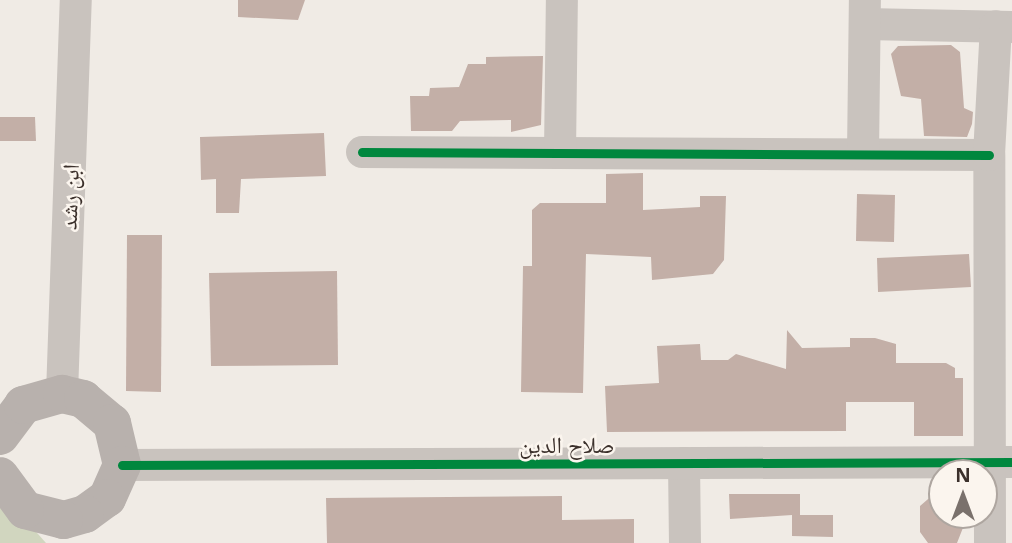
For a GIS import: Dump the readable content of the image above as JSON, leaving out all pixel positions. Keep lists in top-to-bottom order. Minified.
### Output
{"streets":{"street":["ابن رشد","صلاح الدين"]},"north":"top"}
